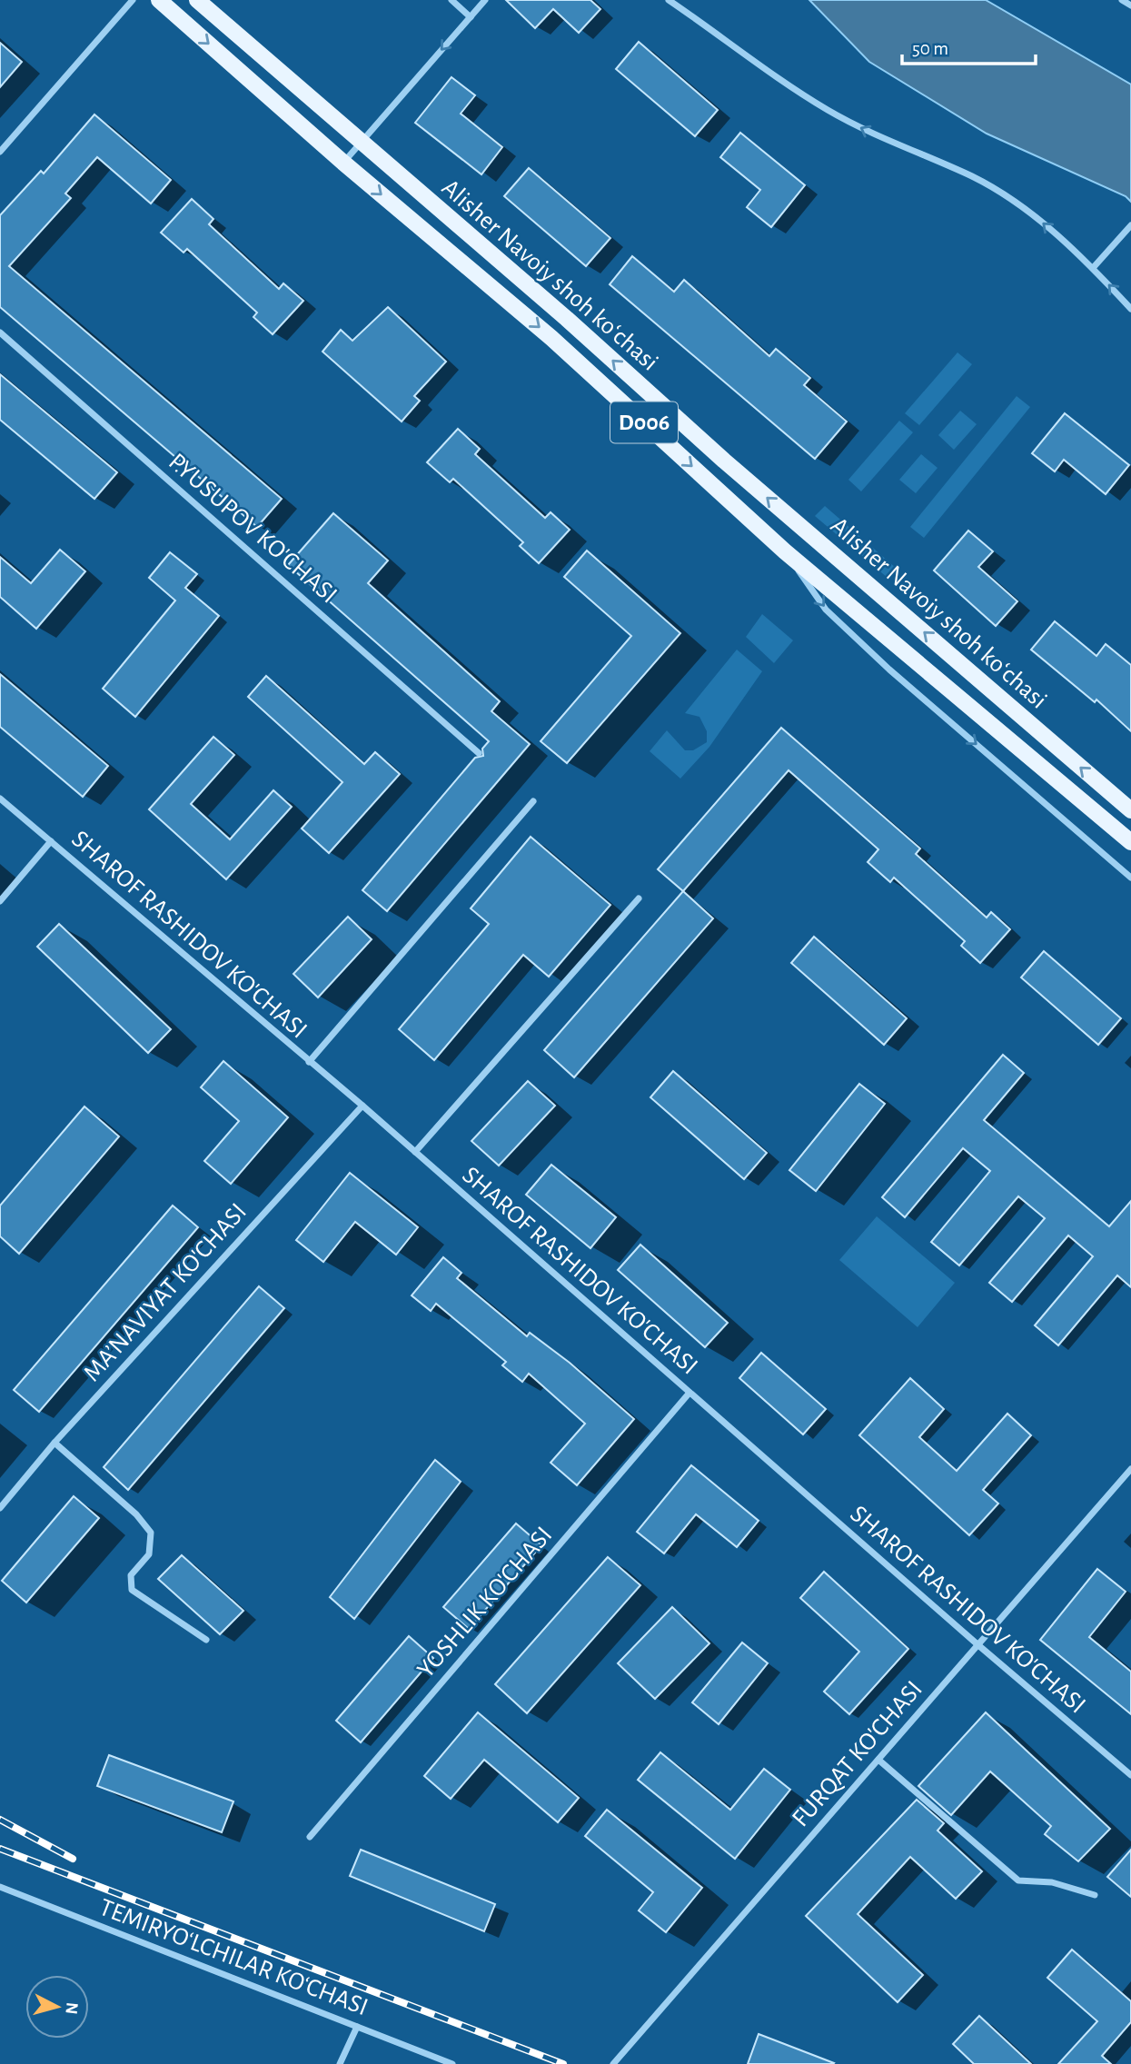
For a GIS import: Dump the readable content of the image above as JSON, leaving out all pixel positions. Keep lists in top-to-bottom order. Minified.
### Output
{"streets":{"main road":["Alisher Navoiy shoh koʻchasi","D006"],"street":["P.YUSUPOV KO'CHASI","SHAROF RASHIDOV KO'CHASI","MA’NAVIYAT KO'CHASI","YOSHLIK KO'CHASI","FURQAT KO'CHASI","TEMIRYO‘LCHILAR KO‘CHASI"]},"crossings":[["SHAROF RASHIDOV KO'CHASI","MA’NAVIYAT KO'CHASI"],["SHAROF RASHIDOV KO'CHASI","YOSHLIK KO'CHASI"],["SHAROF RASHIDOV KO'CHASI","FURQAT KO'CHASI"]],"scale_bar":"50 m","north":"right"}
